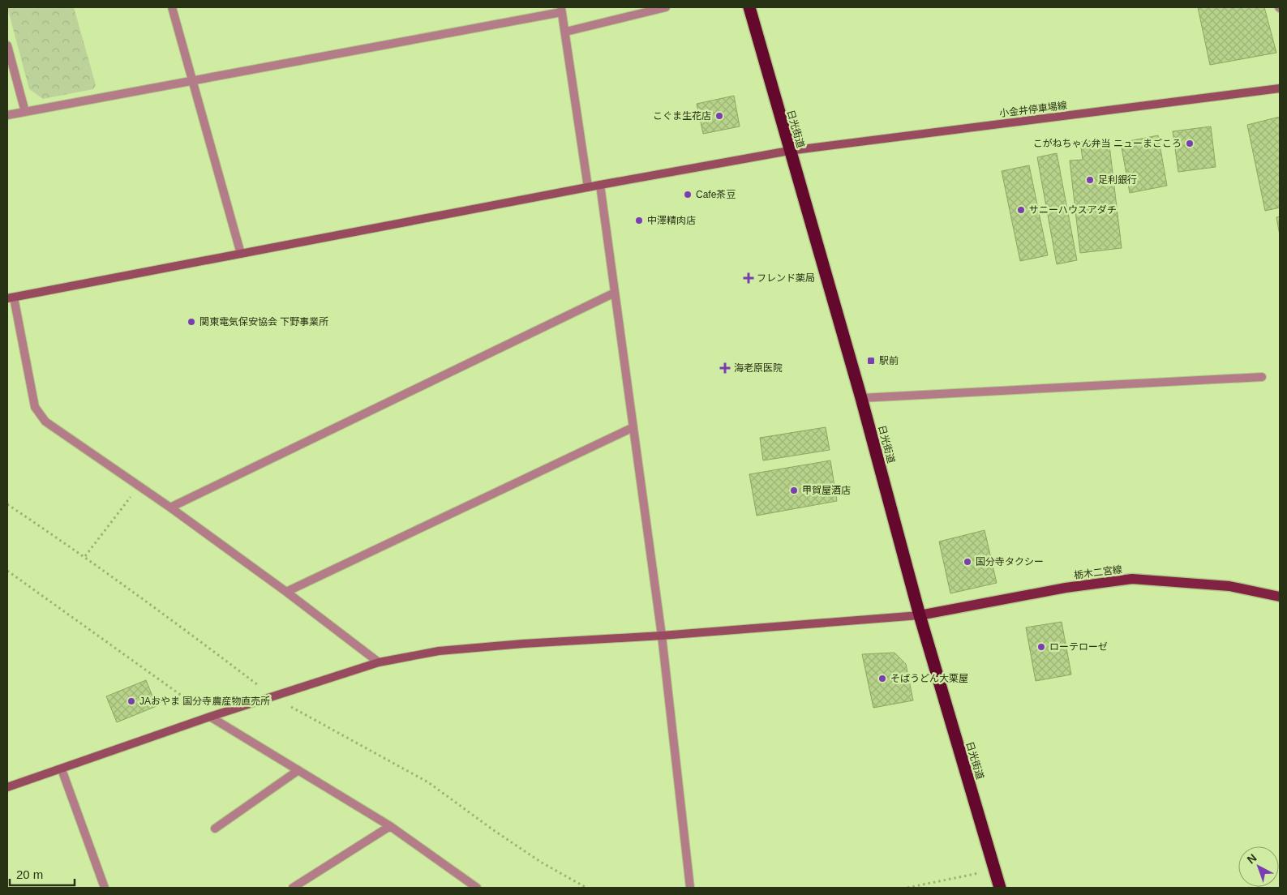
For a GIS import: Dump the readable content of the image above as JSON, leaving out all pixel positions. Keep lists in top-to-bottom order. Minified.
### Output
{"streets":{"highway":["日光街道"],"main road":["栃木二宮線"],"street":["小金井停車場線"]},"crossings":[["小金井停車場線","日光街道"],["日光街道","栃木二宮線"]],"places":{"other":["こぐま生花店","こがねちゃん弁当 ニューまごころ","足利銀行","Cafe茶豆","サニーハウスアダチ","中澤精肉店","関東電気保安協会 下野事業所","甲賀屋酒店","国分寺タクシー","ローテローゼ","そばうどん大栗屋","JAおやま 国分寺農産物直売所"],"health":["フレンド薬局","海老原医院"],"transit":["駅前"]},"scale_bar":"20 m","north":"top left"}
